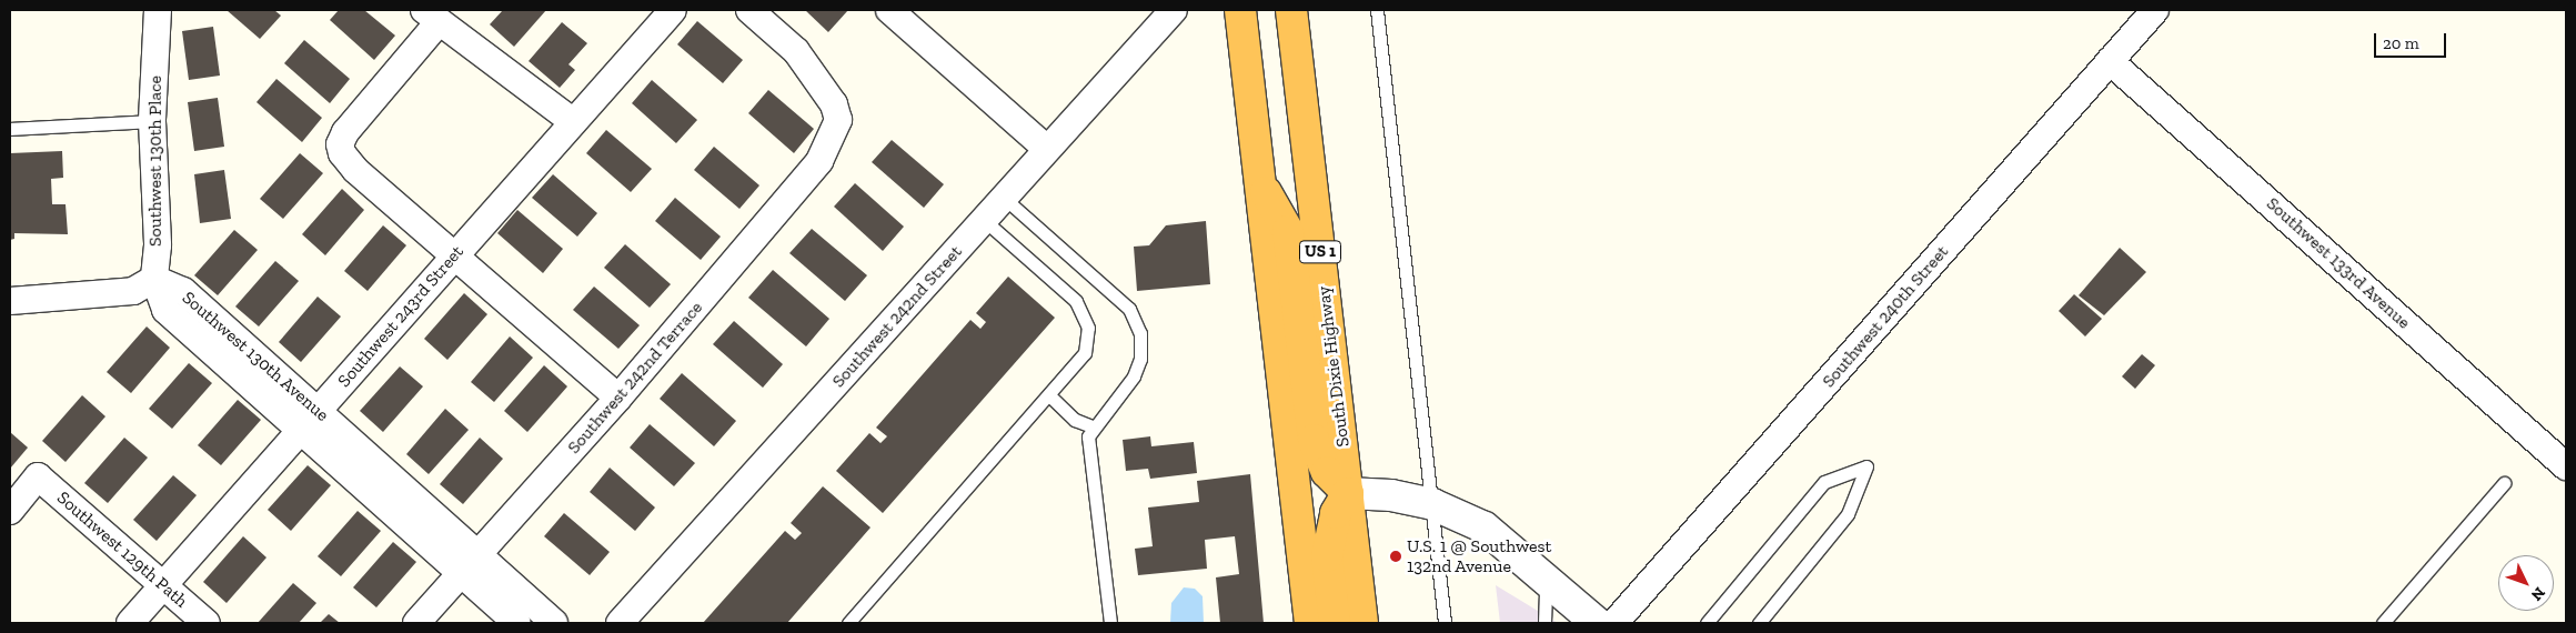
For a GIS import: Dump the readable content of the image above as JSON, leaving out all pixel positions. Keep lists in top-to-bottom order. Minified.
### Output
{"streets":{"highway":["US 1","South Dixie Highway"],"street":["Southwest 130th Place","Southwest 133rd Avenue","Southwest 243rd Street","Southwest 242nd Street","Southwest 240th Street","Southwest 130th Avenue","Southwest 242nd Terrace","Southwest 129th Path"]},"crossings":[["Southwest 130th Place","Southwest 130th Avenue"],["Southwest 133rd Avenue","Southwest 240th Street"],["Southwest 243rd Street","Southwest 130th Avenue"],["Southwest 243rd Street","Southwest 129th Path"],["Southwest 130th Avenue","Southwest 242nd Terrace"]],"places":["U.S. 1 @ Southwest 132nd Avenue"],"scale_bar":"20 m","north":"bottom right"}
